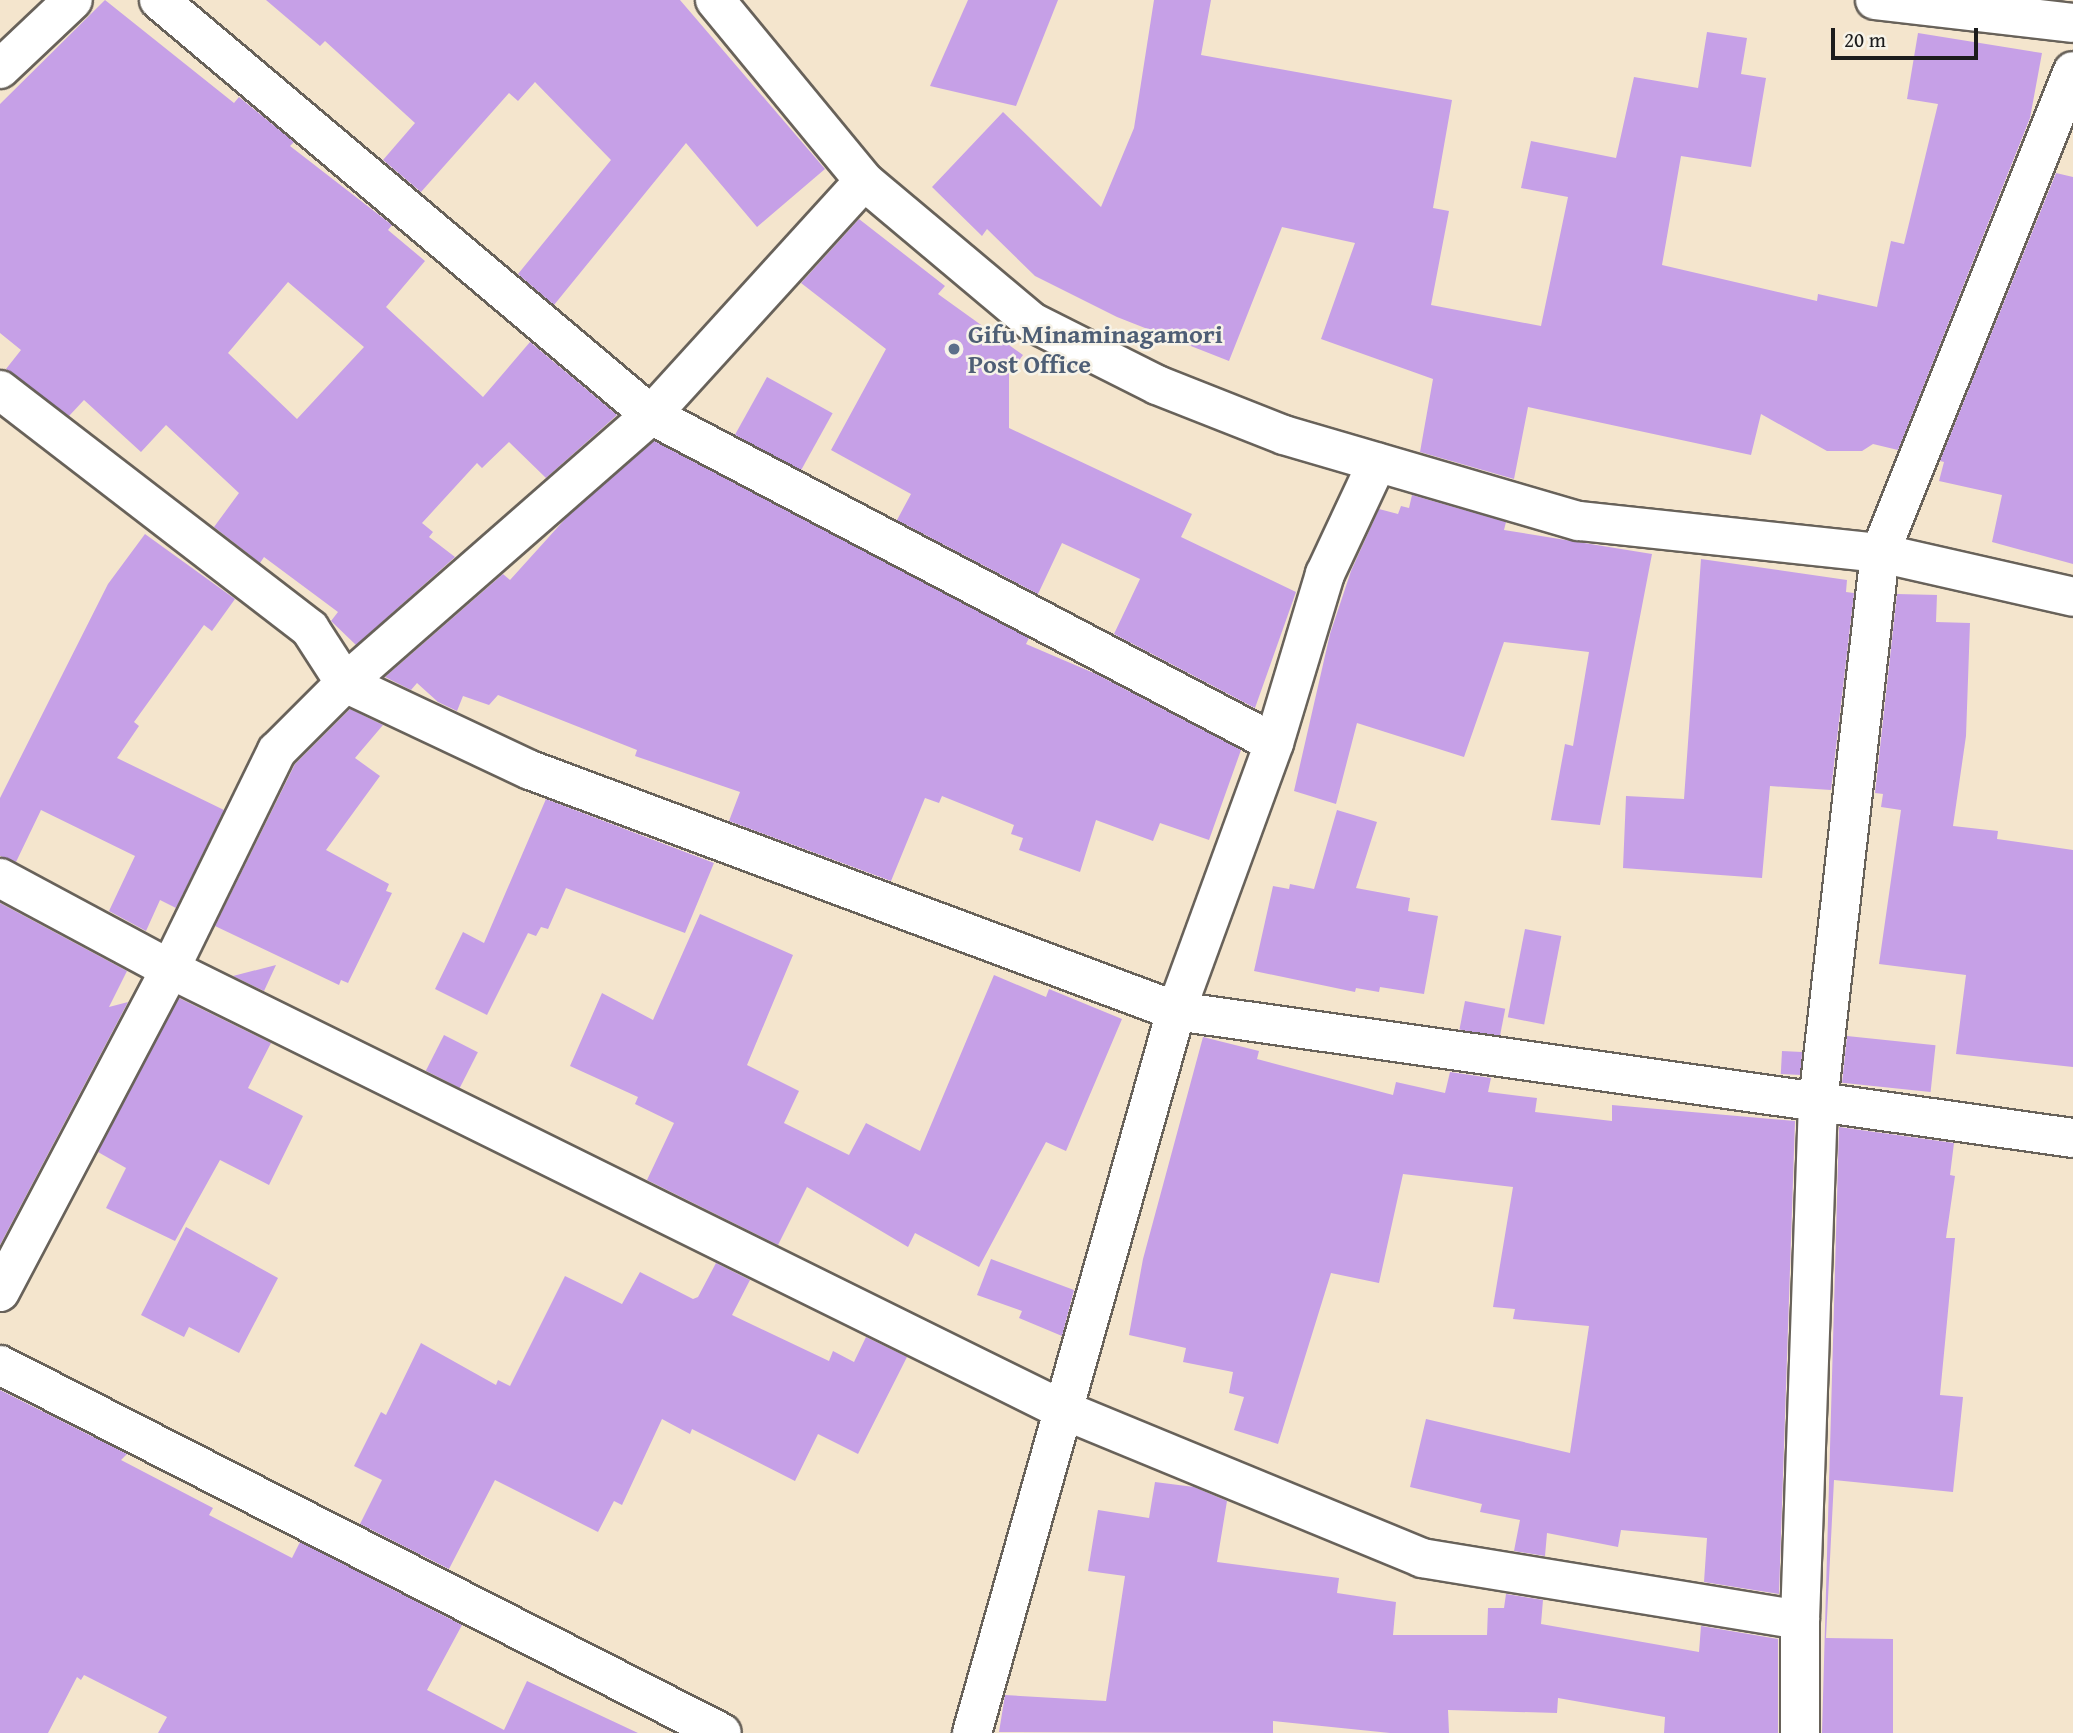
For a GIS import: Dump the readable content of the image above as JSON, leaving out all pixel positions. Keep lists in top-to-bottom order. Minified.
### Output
{"places":["Gifu Minaminagamori Post Office"],"scale_bar":"20 m"}
